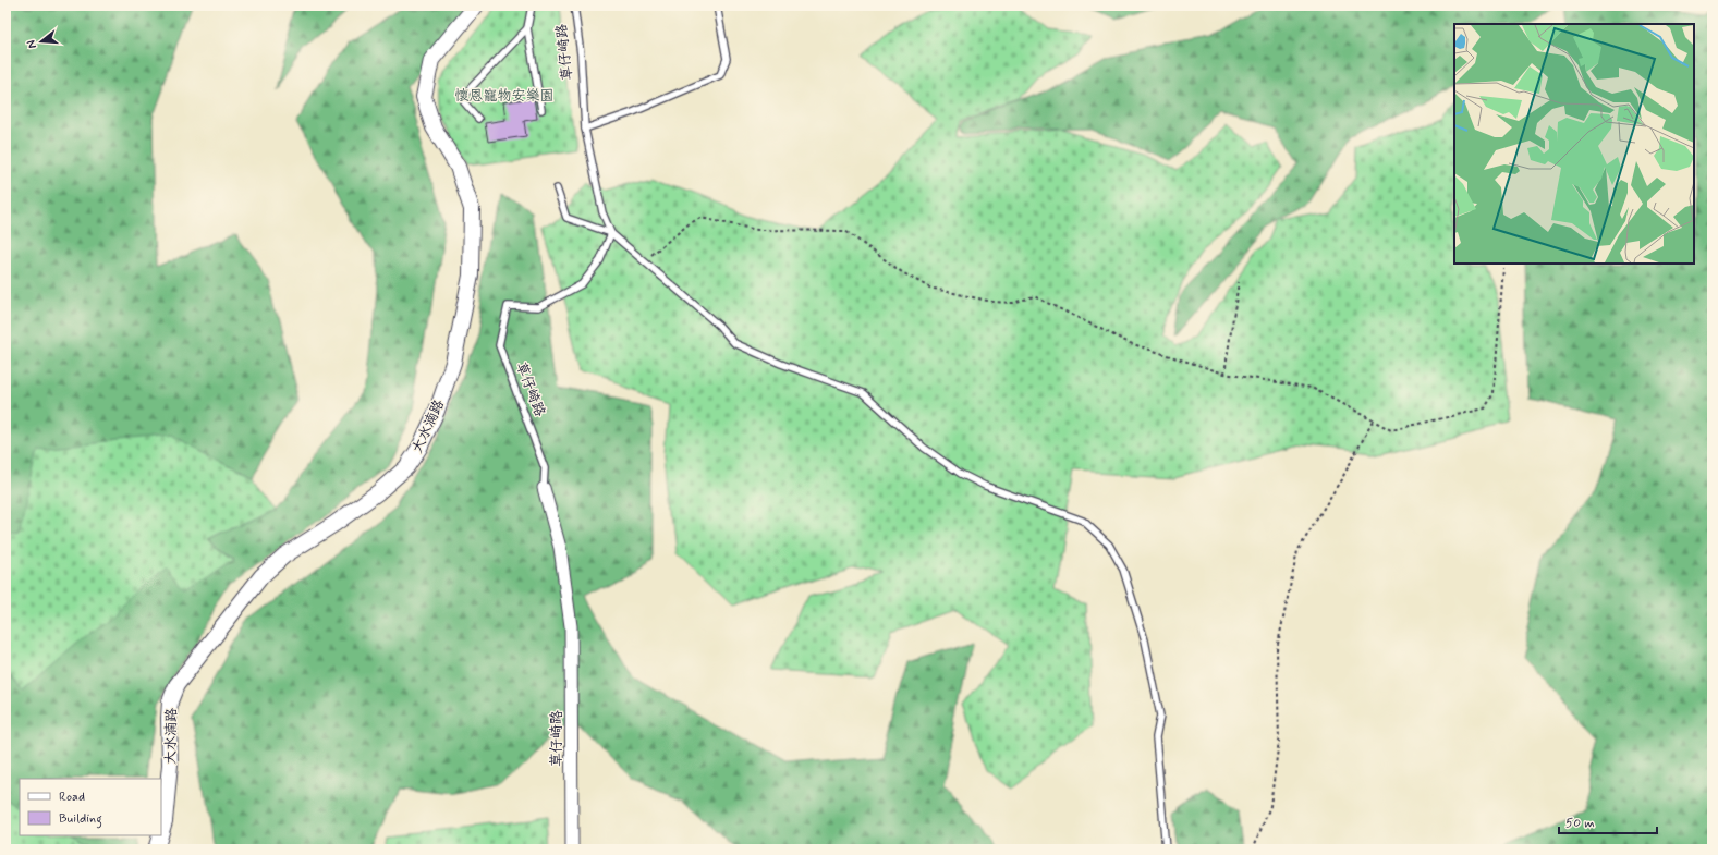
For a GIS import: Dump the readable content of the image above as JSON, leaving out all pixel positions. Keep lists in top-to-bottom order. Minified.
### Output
{"streets":{"street":["草仔崎路","大水湳路"]},"parks":["懷恩寵物安樂園"],"legend":["Road","Building"],"scale_bar":"50 m","north":"left"}
